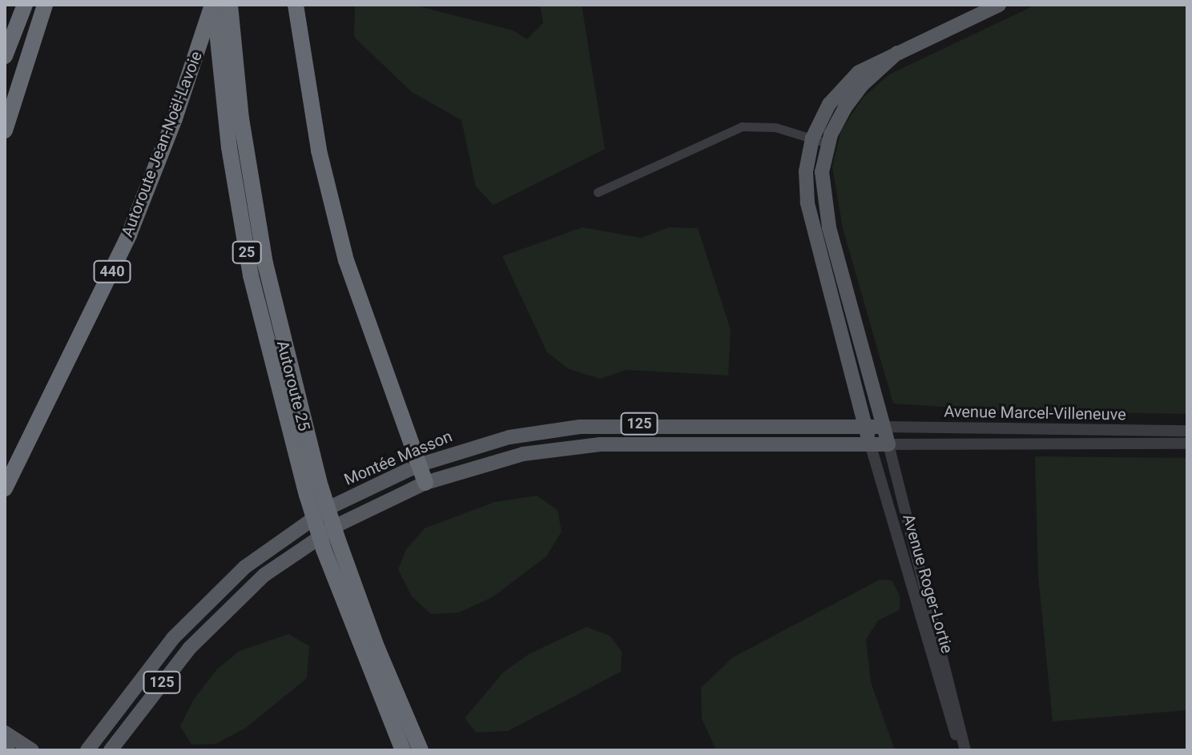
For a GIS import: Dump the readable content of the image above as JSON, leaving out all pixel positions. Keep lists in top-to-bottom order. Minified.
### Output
{"streets":{"highway":["Autoroute Jean-Noël-Lavoie","25","440","Autoroute 25"],"main road":["125","Montée Masson","Avenue Roger-Lortie"],"street":["Avenue Marcel-Villeneuve"]},"crossings":[["Autoroute Jean-Noël-Lavoie","Autoroute 25"],["Avenue Marcel-Villeneuve","Montée Masson"],["Avenue Marcel-Villeneuve","Avenue Roger-Lortie"],["Montée Masson","Avenue Roger-Lortie"]]}
